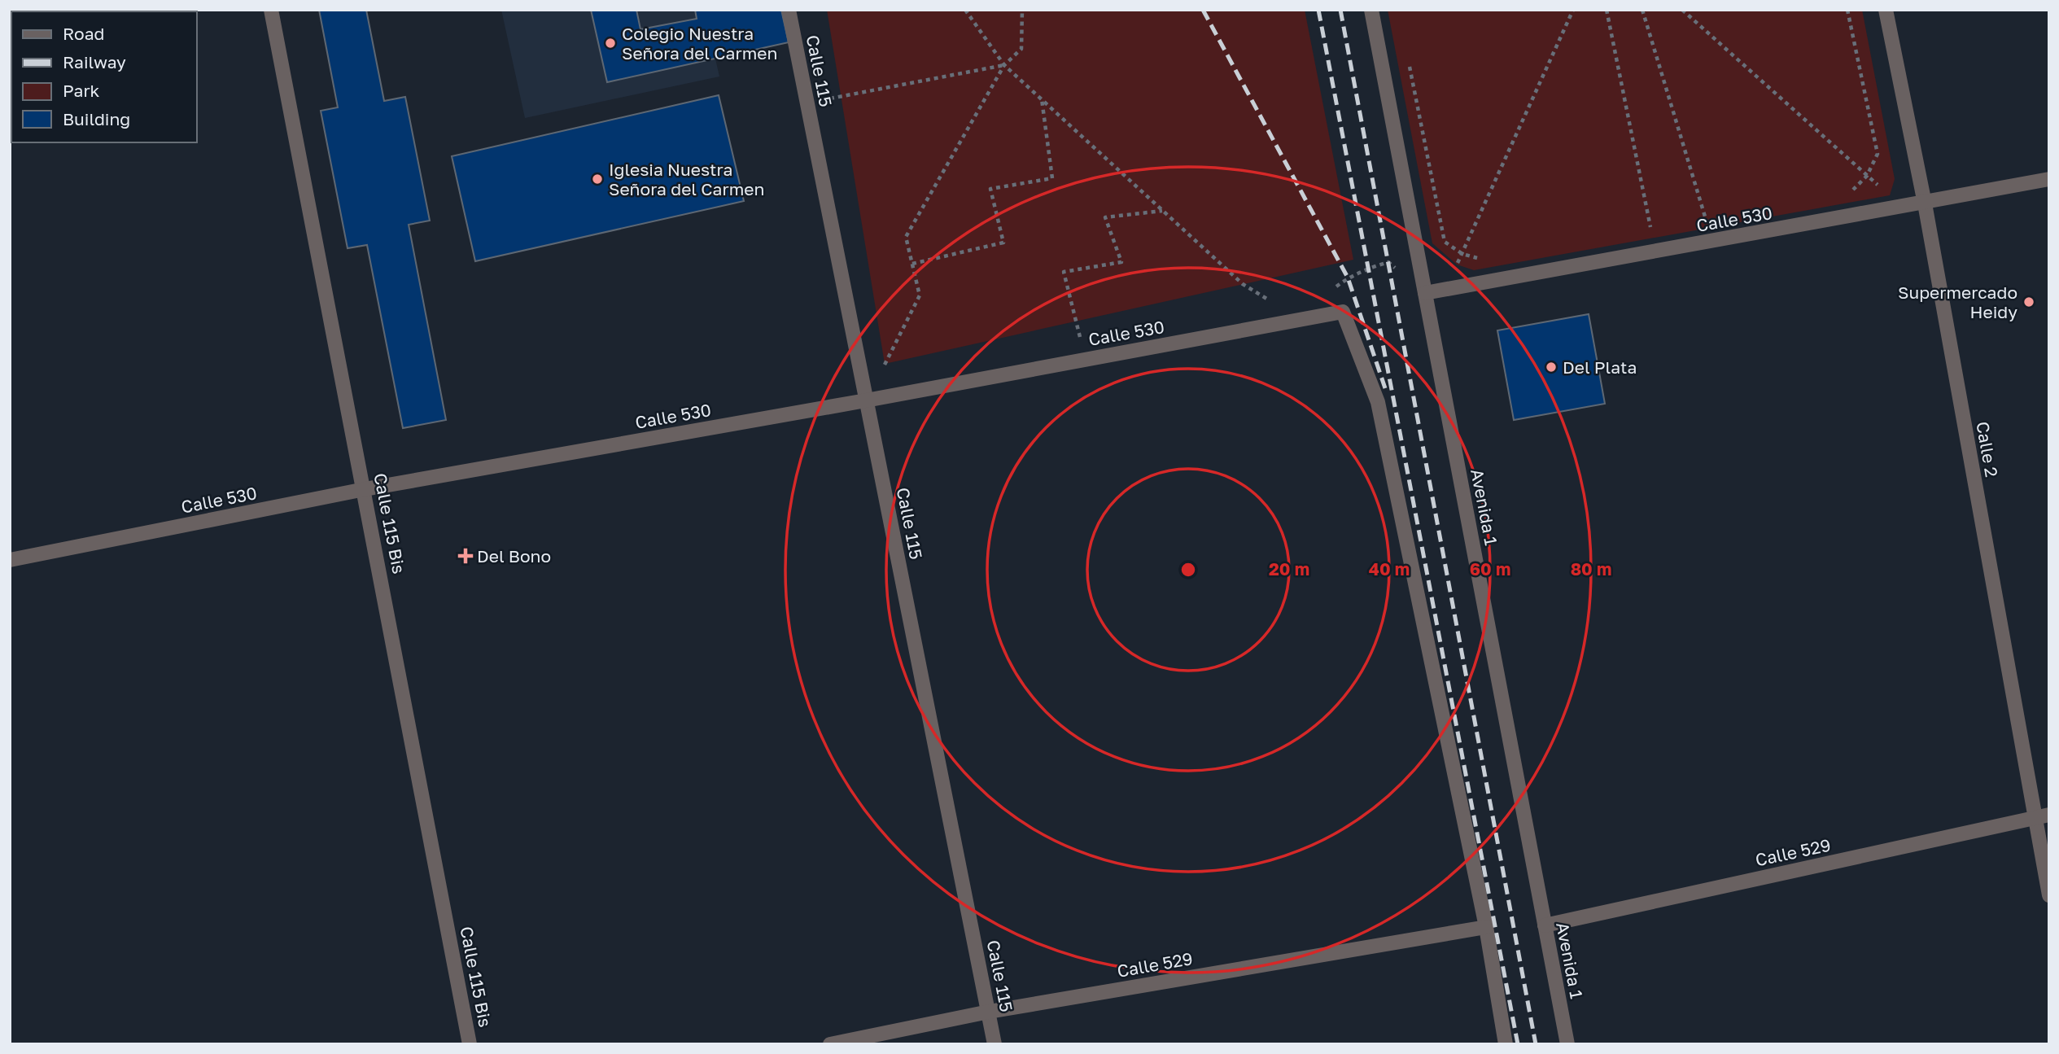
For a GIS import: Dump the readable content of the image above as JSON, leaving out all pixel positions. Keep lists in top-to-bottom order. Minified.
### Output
{"streets":{"street":["Calle 115","Calle 530","Calle 2","Avenida 1","Calle 115 Bis","Calle 529"]},"crossings":[["Calle 115","Calle 530"],["Calle 115","Calle 529"],["Calle 530","Calle 2"],["Calle 530","Avenida 1"],["Calle 530","Calle 115 Bis"],["Calle 2","Calle 529"],["Avenida 1","Calle 529"]],"places":{"other":["Colegio Nuestra Señora del Carmen","Iglesia Nuestra Señora del Carmen","Supermercado Heidy","Del Plata"],"health":["Del Bono"]},"legend":["Road","Railway","Park","Building"],"rings":["20 m","40 m","60 m","80 m"]}
